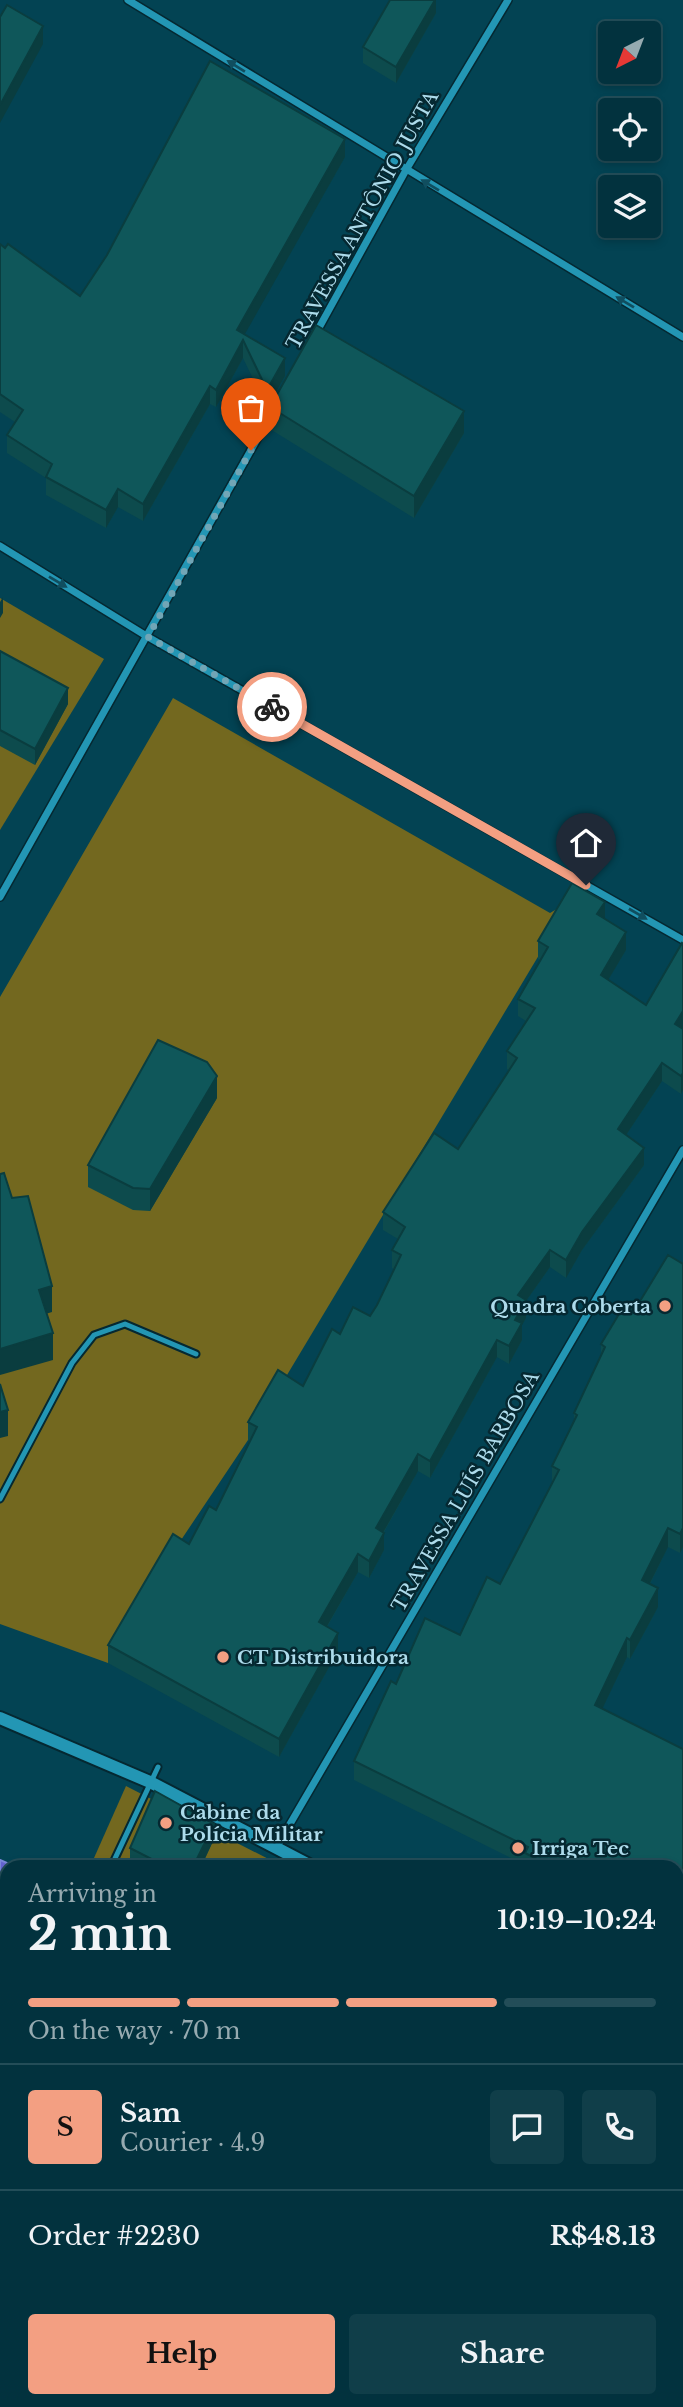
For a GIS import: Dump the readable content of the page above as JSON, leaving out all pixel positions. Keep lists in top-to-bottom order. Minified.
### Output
{"streets":{"street":["TRAVESSA ANTÔNIO JUSTA","TRAVESSA LUÍS BARBOSA"]},"places":["Quadra Coberta","CT Distribuidora","Cabine da Polícia Militar","Irriga Tec"],"north":"bottom left","page":{"heading":["2 min","Arriving in","10:19–10:24"],"panel":["Sam","Courier · 4.9","Order #2230","R$48.13"],"bar":"On the way · 70 m","round":"S","buttons":["Help","Share"]}}
